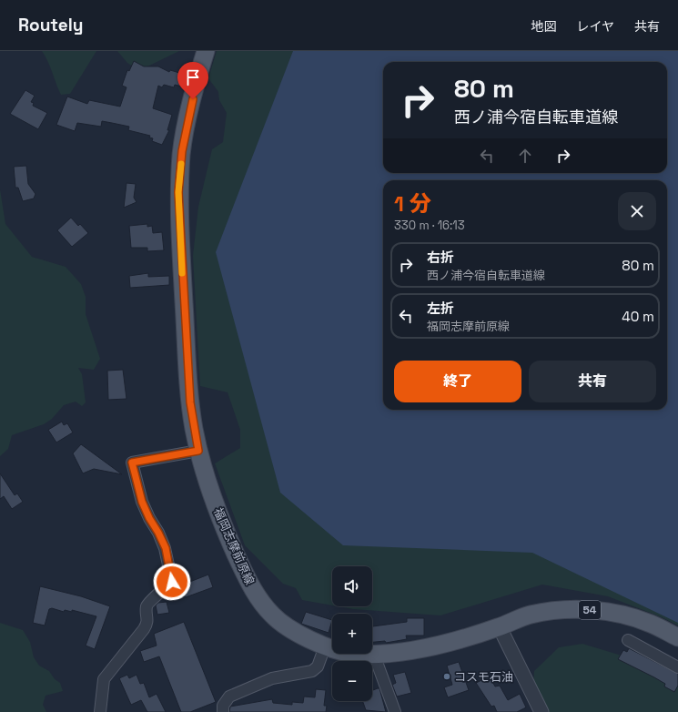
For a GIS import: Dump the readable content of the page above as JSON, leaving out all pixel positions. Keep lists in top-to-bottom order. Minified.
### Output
{"streets":{"main road":["福岡志摩前原線","54"]},"places":["コスモ石油"],"page":{"header":"Routely","nav":["地図","レイヤ","共有"],"turn":["80 m","西ノ浦今宿自転車道線"],"heading":["1 分","330 m · 16:13"],"list":[{"name":"右折","note":"西ノ浦今宿自転車道線","value":"80 m"},{"name":"左折","note":"福岡志摩前原線","value":"40 m"}],"buttons":["終了","共有"],"map_buttons":["+","−"]}}
